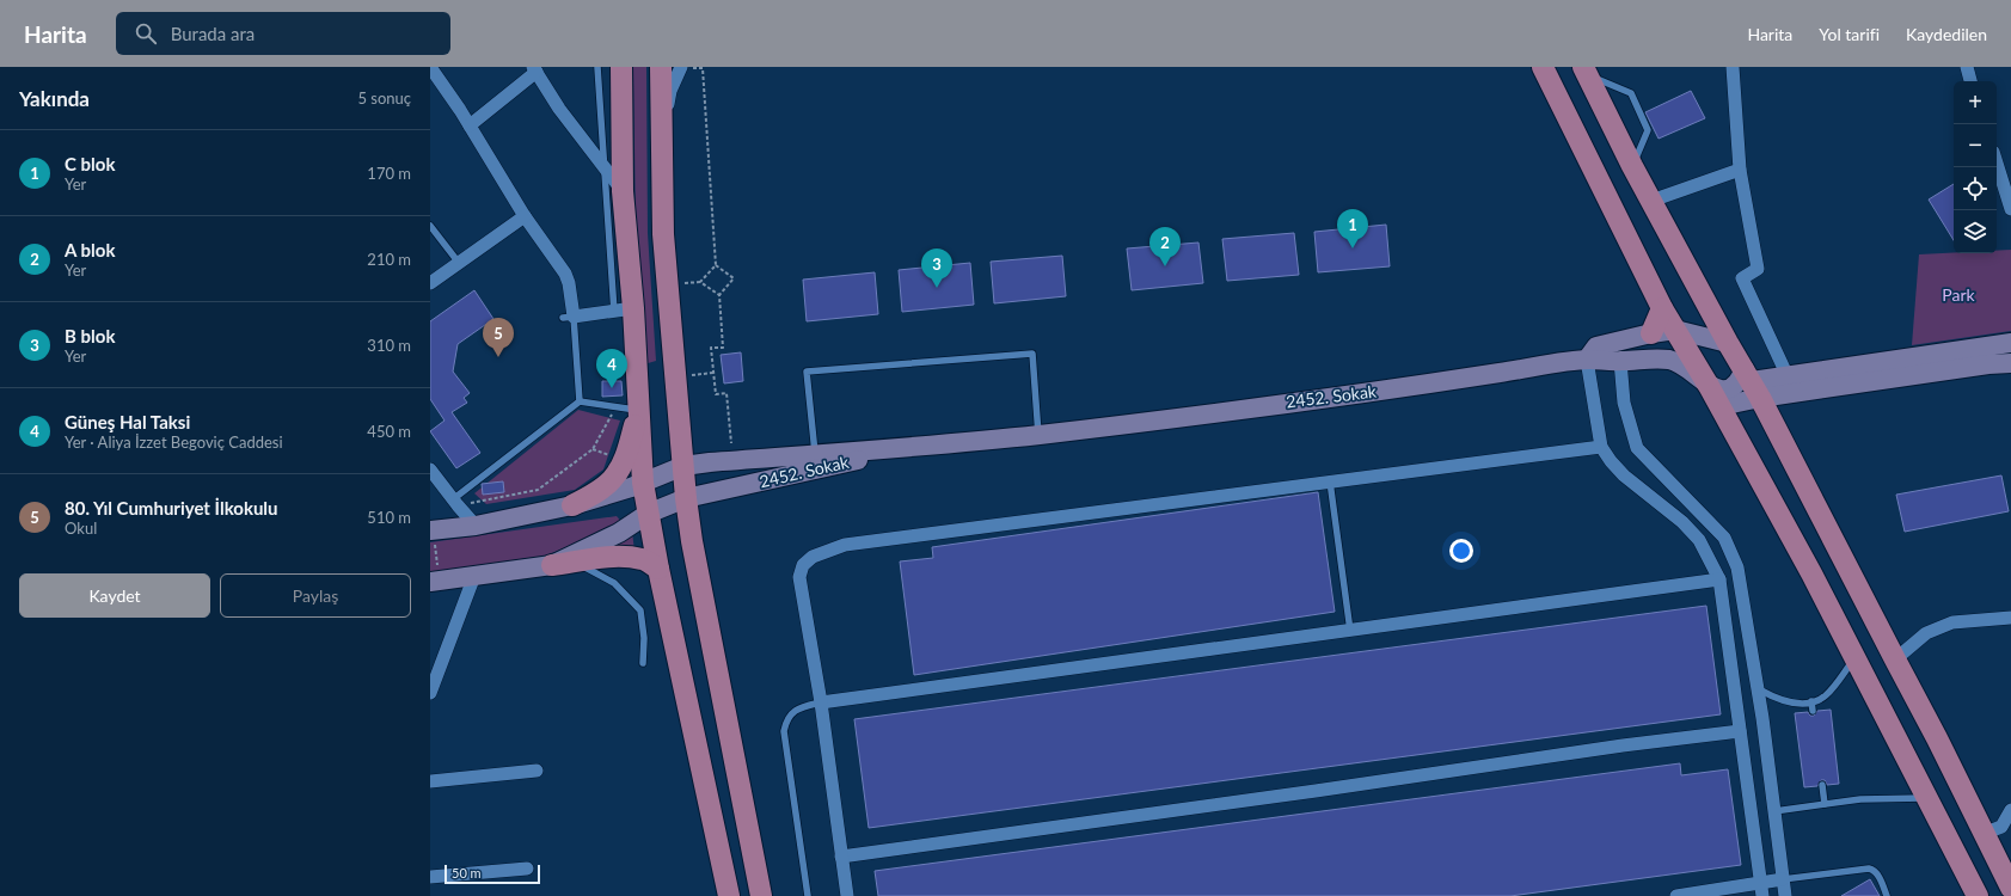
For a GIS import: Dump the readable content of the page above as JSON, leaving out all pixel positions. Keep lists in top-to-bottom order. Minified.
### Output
{"streets":{"main road":["2452. Sokak"]},"parks":["Park"],"scale_bar":"50 m","page":{"header":"Harita","search":"Burada ara","nav":["Harita","Yol tarifi","Kaydedilen"],"heading":["Yakında","5 sonuç"],"map_buttons":["+","−"],"list":[{"mark":"1","name":"C blok","note":"Yer","value":"170 m"},{"mark":"2","name":"A blok","note":"Yer","value":"210 m"},{"mark":"3","name":"B blok","note":"Yer","value":"310 m"},{"mark":"4","name":"Güneş Hal Taksi","note":"Yer · Aliya İzzet Begoviç Caddesi","value":"450 m"},{"mark":"5","name":"80. Yıl Cumhuriyet İlkokulu","note":"Okul","value":"510 m"}],"pins":["1","2","3","5","4"],"buttons":["Kaydet","Paylaş"],"scale":"50 m"}}
